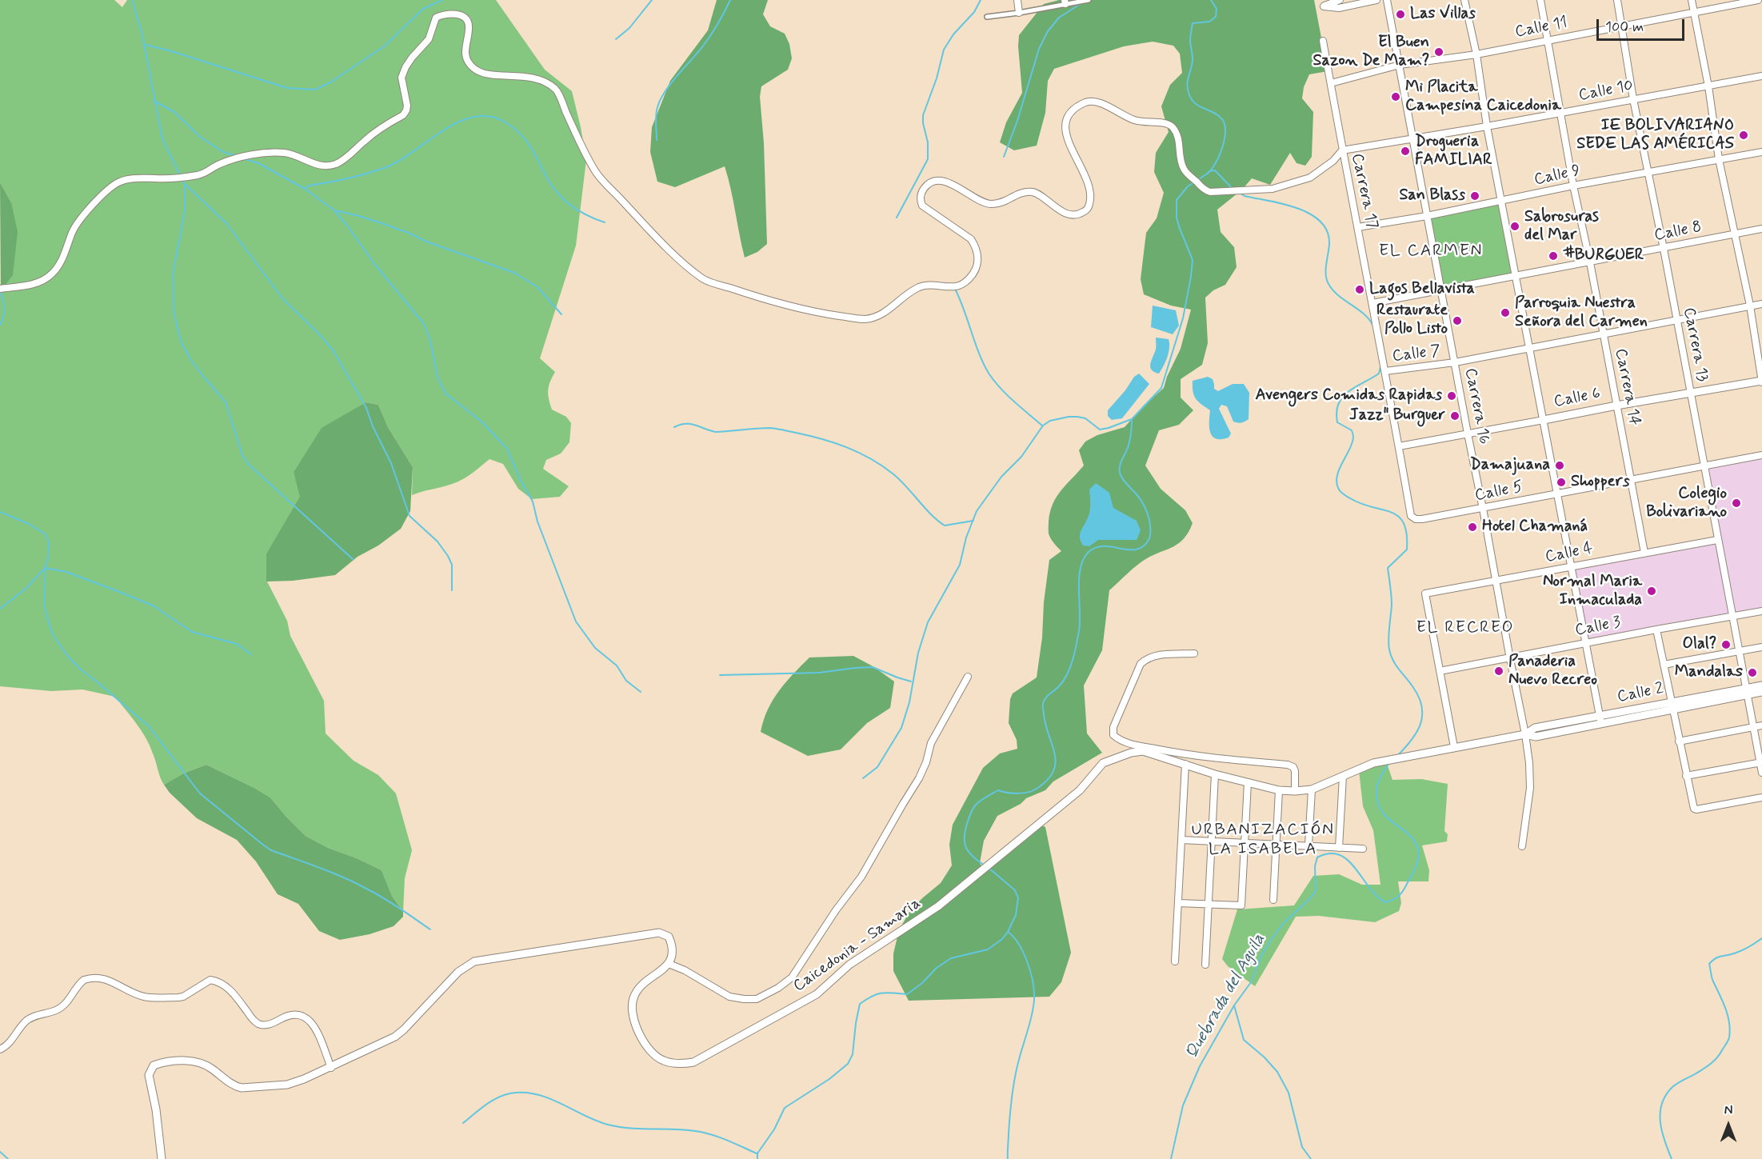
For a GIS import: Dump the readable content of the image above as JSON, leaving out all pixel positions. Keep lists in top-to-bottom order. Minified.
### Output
{"streets":{"street":["Calle 11","Calle 10","Calle 9","Carrera 17","Calle 8","Carrera 13","Calle 7","Carrera 14","Calle 6","Carrera 16","Calle 5","Calle 4","Calle 3","Calle 2","Caicedonia - Samaria"]},"crossings":[["Calle 11","Carrera 17"],["Calle 11","Carrera 13"],["Calle 11","Carrera 14"],["Calle 11","Carrera 16"],["Calle 10","Carrera 17"],["Calle 10","Carrera 13"],["Calle 10","Carrera 14"],["Calle 10","Carrera 16"],["Calle 9","Carrera 17"],["Calle 9","Carrera 13"],["Calle 9","Carrera 14"],["Calle 9","Carrera 16"],["Carrera 17","Calle 8"],["Carrera 17","Calle 7"],["Carrera 17","Calle 6"],["Carrera 17","Calle 5"],["Calle 8","Carrera 13"],["Calle 8","Carrera 14"],["Calle 8","Carrera 16"],["Carrera 13","Calle 7"],["Carrera 13","Calle 6"],["Carrera 13","Calle 5"],["Carrera 13","Calle 4"],["Carrera 13","Calle 3"],["Carrera 13","Calle 2"],["Calle 7","Carrera 14"],["Calle 7","Carrera 16"],["Carrera 14","Calle 6"],["Carrera 14","Calle 5"],["Carrera 14","Calle 4"],["Calle 6","Carrera 16"],["Carrera 16","Calle 5"],["Carrera 16","Calle 4"],["Carrera 16","Calle 3"],["Carrera 16","Calle 2"],["Calle 4","Calle 3"],["Calle 2","Caicedonia - Samaria"]],"districts":["EL CARMEN","EL RECREO","URBANIZACIÓN LA ISABELA"],"water":["Quebrada del Aguila"],"places":["Las Villas","El Buen Sazon De Mam?","Mi Placita Campesina Caicedonia","IE BOLIVARIANO SEDE LAS AMÉRICAS","Drogueria FAMILIAR","San Blass","Sabrosuras del Mar","#BURGUER","Lagos Bellavista","Parroquia Nuestra Señora del Carmen","Restaurate Pollo Listo","Avengers Comidas Rapidas","Jazz\" Burguer","Damajuana","Shoppers","Colegio Bolivariano","Hotel Chamaná","Normal Maria Inmaculada","Olal?","Panaderia Nuevo Recreo","Mandalas"],"scale_bar":"100 m","north":"top"}
